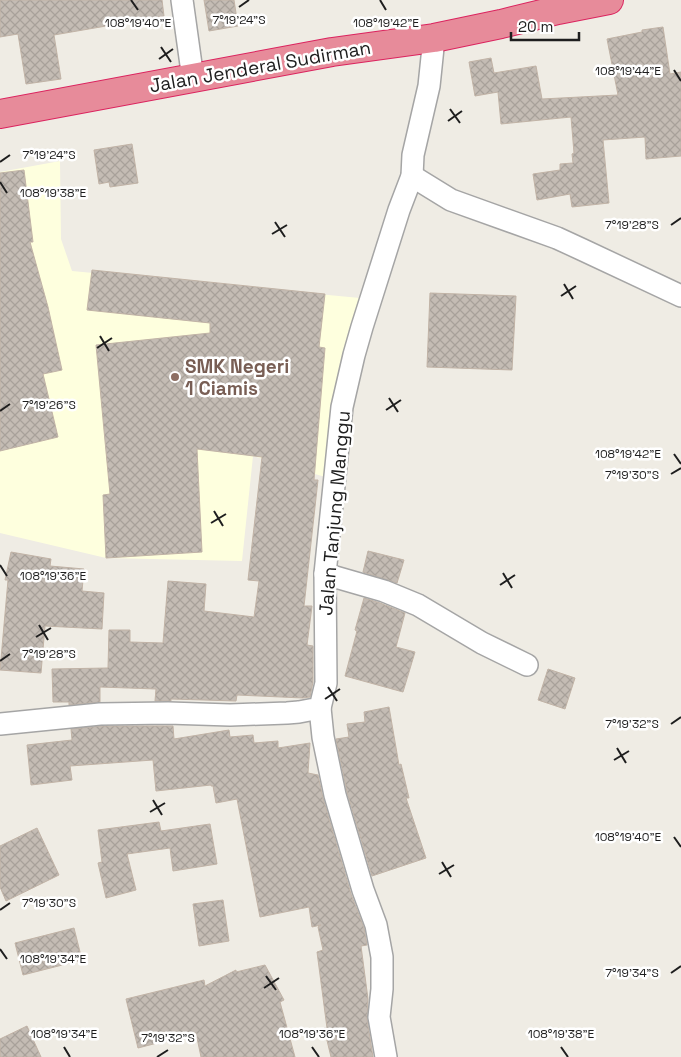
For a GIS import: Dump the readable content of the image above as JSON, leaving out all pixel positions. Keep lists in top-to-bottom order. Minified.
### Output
{"streets":{"highway":["Jalan Jenderal Sudirman"],"street":["Jalan Tanjung Manggu"]},"crossings":[["Jalan Jenderal Sudirman","Jalan Tanjung Manggu"]],"places":["SMK Negeri 1 Ciamis"],"scale_bar":"20 m","coordinates":["7°19'24\"S","108°19'40\"E","108°19'42\"E","108°19'44\"E","108°19'38\"E","7°19'28\"S","7°19'26\"S","7°19'30\"S","108°19'36\"E","7°19'32\"S","108°19'34\"E","7°19'34\"S"]}
